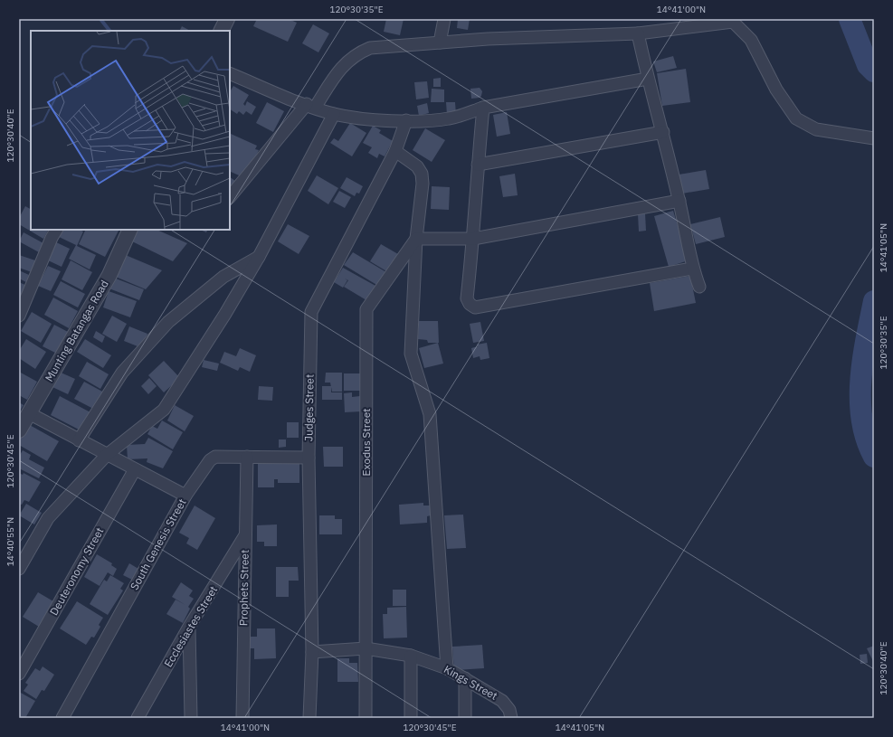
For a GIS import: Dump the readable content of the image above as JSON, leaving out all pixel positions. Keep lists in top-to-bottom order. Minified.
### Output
{"streets":{"street":["Munting Batangas Road","Judges Street","Exodus Street","South Genesis Street","Deuteronomy Street","Prophets Street","Ecclesiastes Street","Kings Street"]},"crossings":[["Judges Street","South Genesis Street"],["Judges Street","Kings Street"],["Exodus Street","Kings Street"],["South Genesis Street","Prophets Street"],["Prophets Street","Ecclesiastes Street"]],"coordinates":["120°30'35\"E","14°41'00\"N","120°30'40\"E","14°41'05\"N","120°30'45\"E","14°40'55\"N"]}
